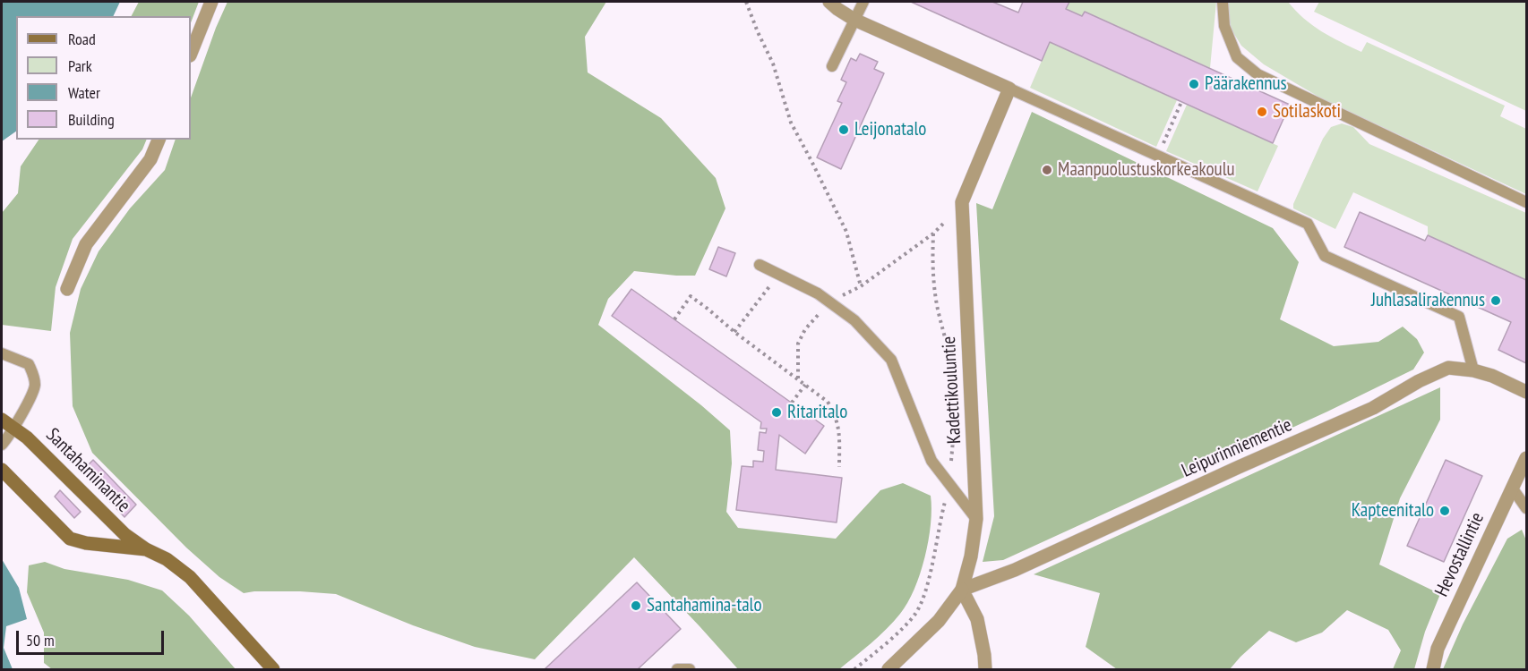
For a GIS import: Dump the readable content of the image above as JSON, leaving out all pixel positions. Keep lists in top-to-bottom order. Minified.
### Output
{"streets":{"main road":["Santahaminantie"],"street":["Kadettikouluntie","Leipurinniementie","Hevostallintie"]},"crossings":[["Kadettikouluntie","Leipurinniementie"]],"places":["Päärakennus","Sotilaskoti","Leijonatalo","Maanpuolustuskorkeakoulu","Juhlasalirakennus","Ritaritalo","Kapteenitalo","Santahamina-talo"],"legend":["Road","Park","Water","Building"],"scale_bar":"50 m"}
